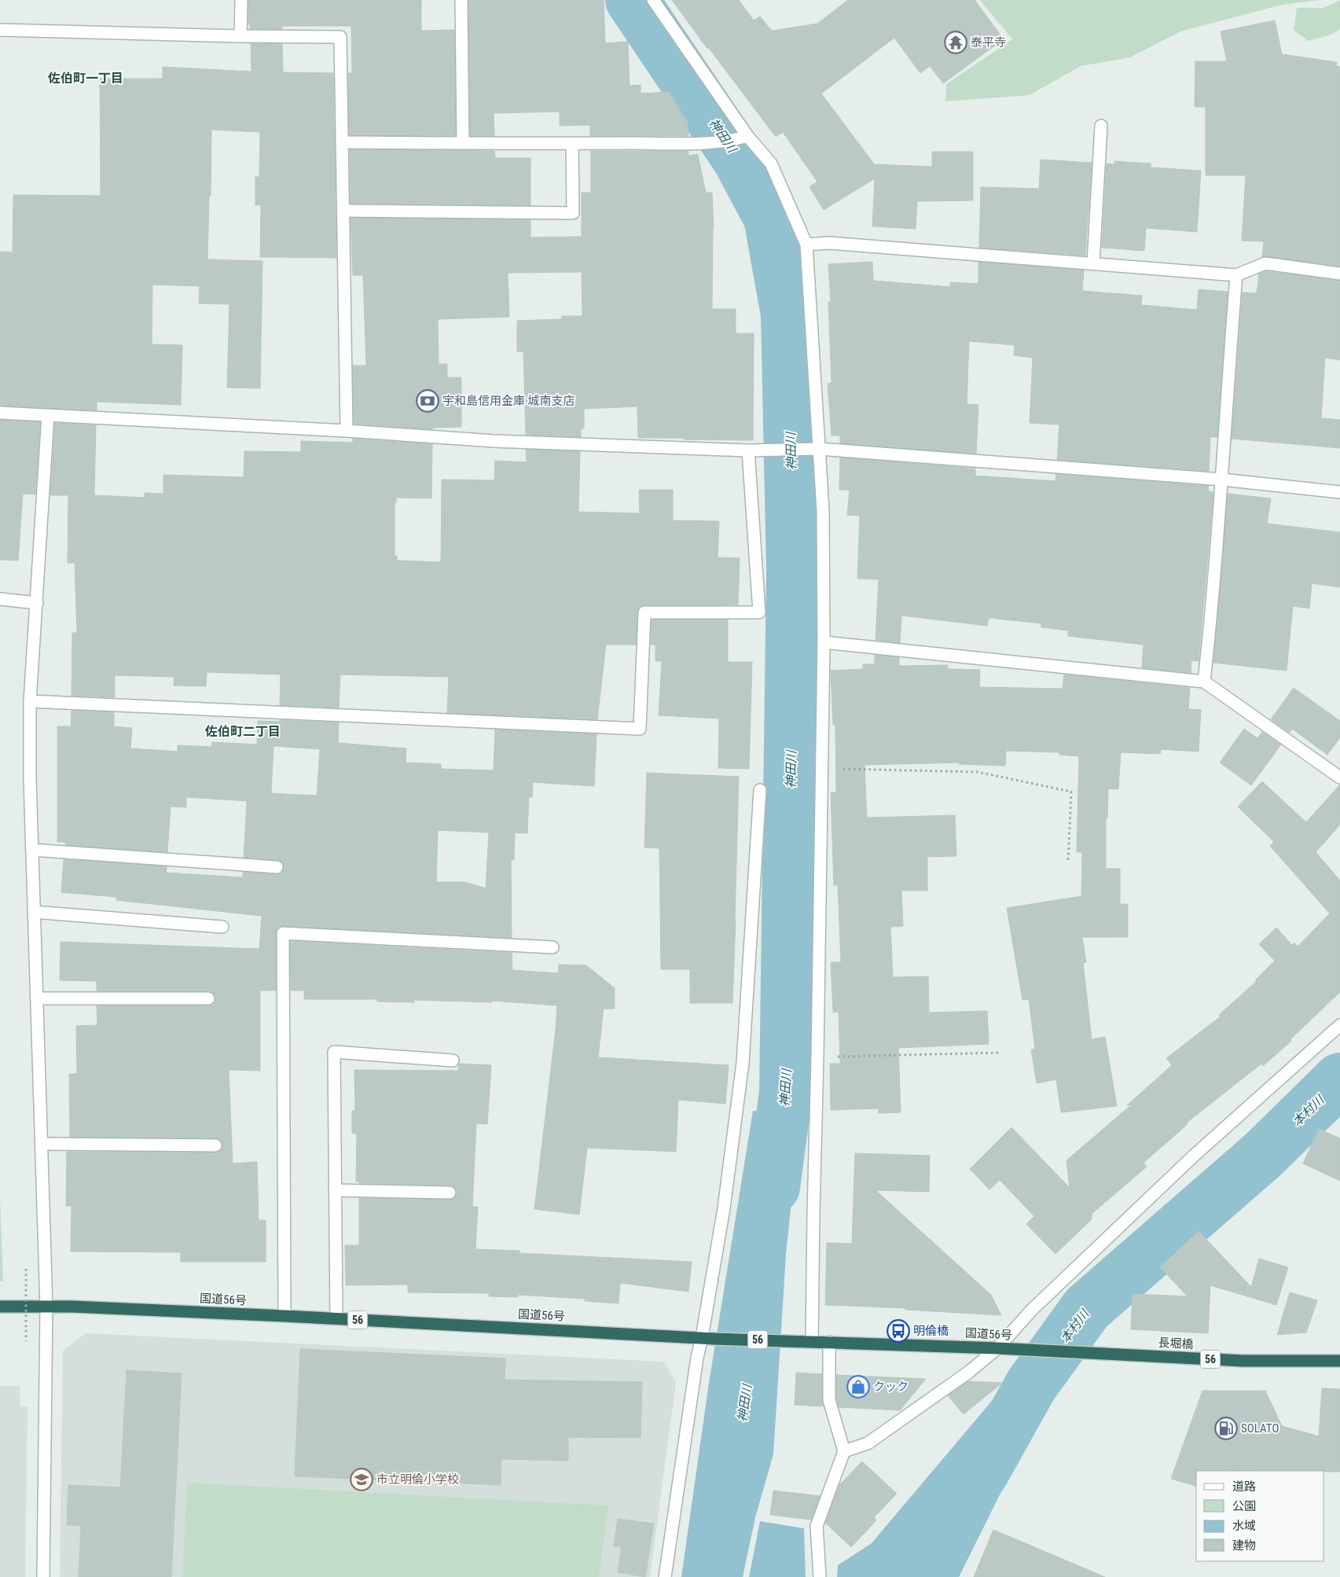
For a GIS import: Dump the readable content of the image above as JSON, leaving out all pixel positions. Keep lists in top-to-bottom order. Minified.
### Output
{"streets":{"highway":["国道56号","56","長堀橋"]},"crossings":[["国道56号","長堀橋"]],"districts":["佐伯町一丁目","佐伯町二丁目"],"water":["神田川","本村川"],"places":{"temple":["泰平寺"],"bank":["宇和島信用金庫 城南支店"],"bus stop":["明倫橋"],"shop":["クック"],"fuel station":["SOLATO"],"school or university":["市立明倫小学校"]},"legend":["道路","公園","水域","建物"]}
